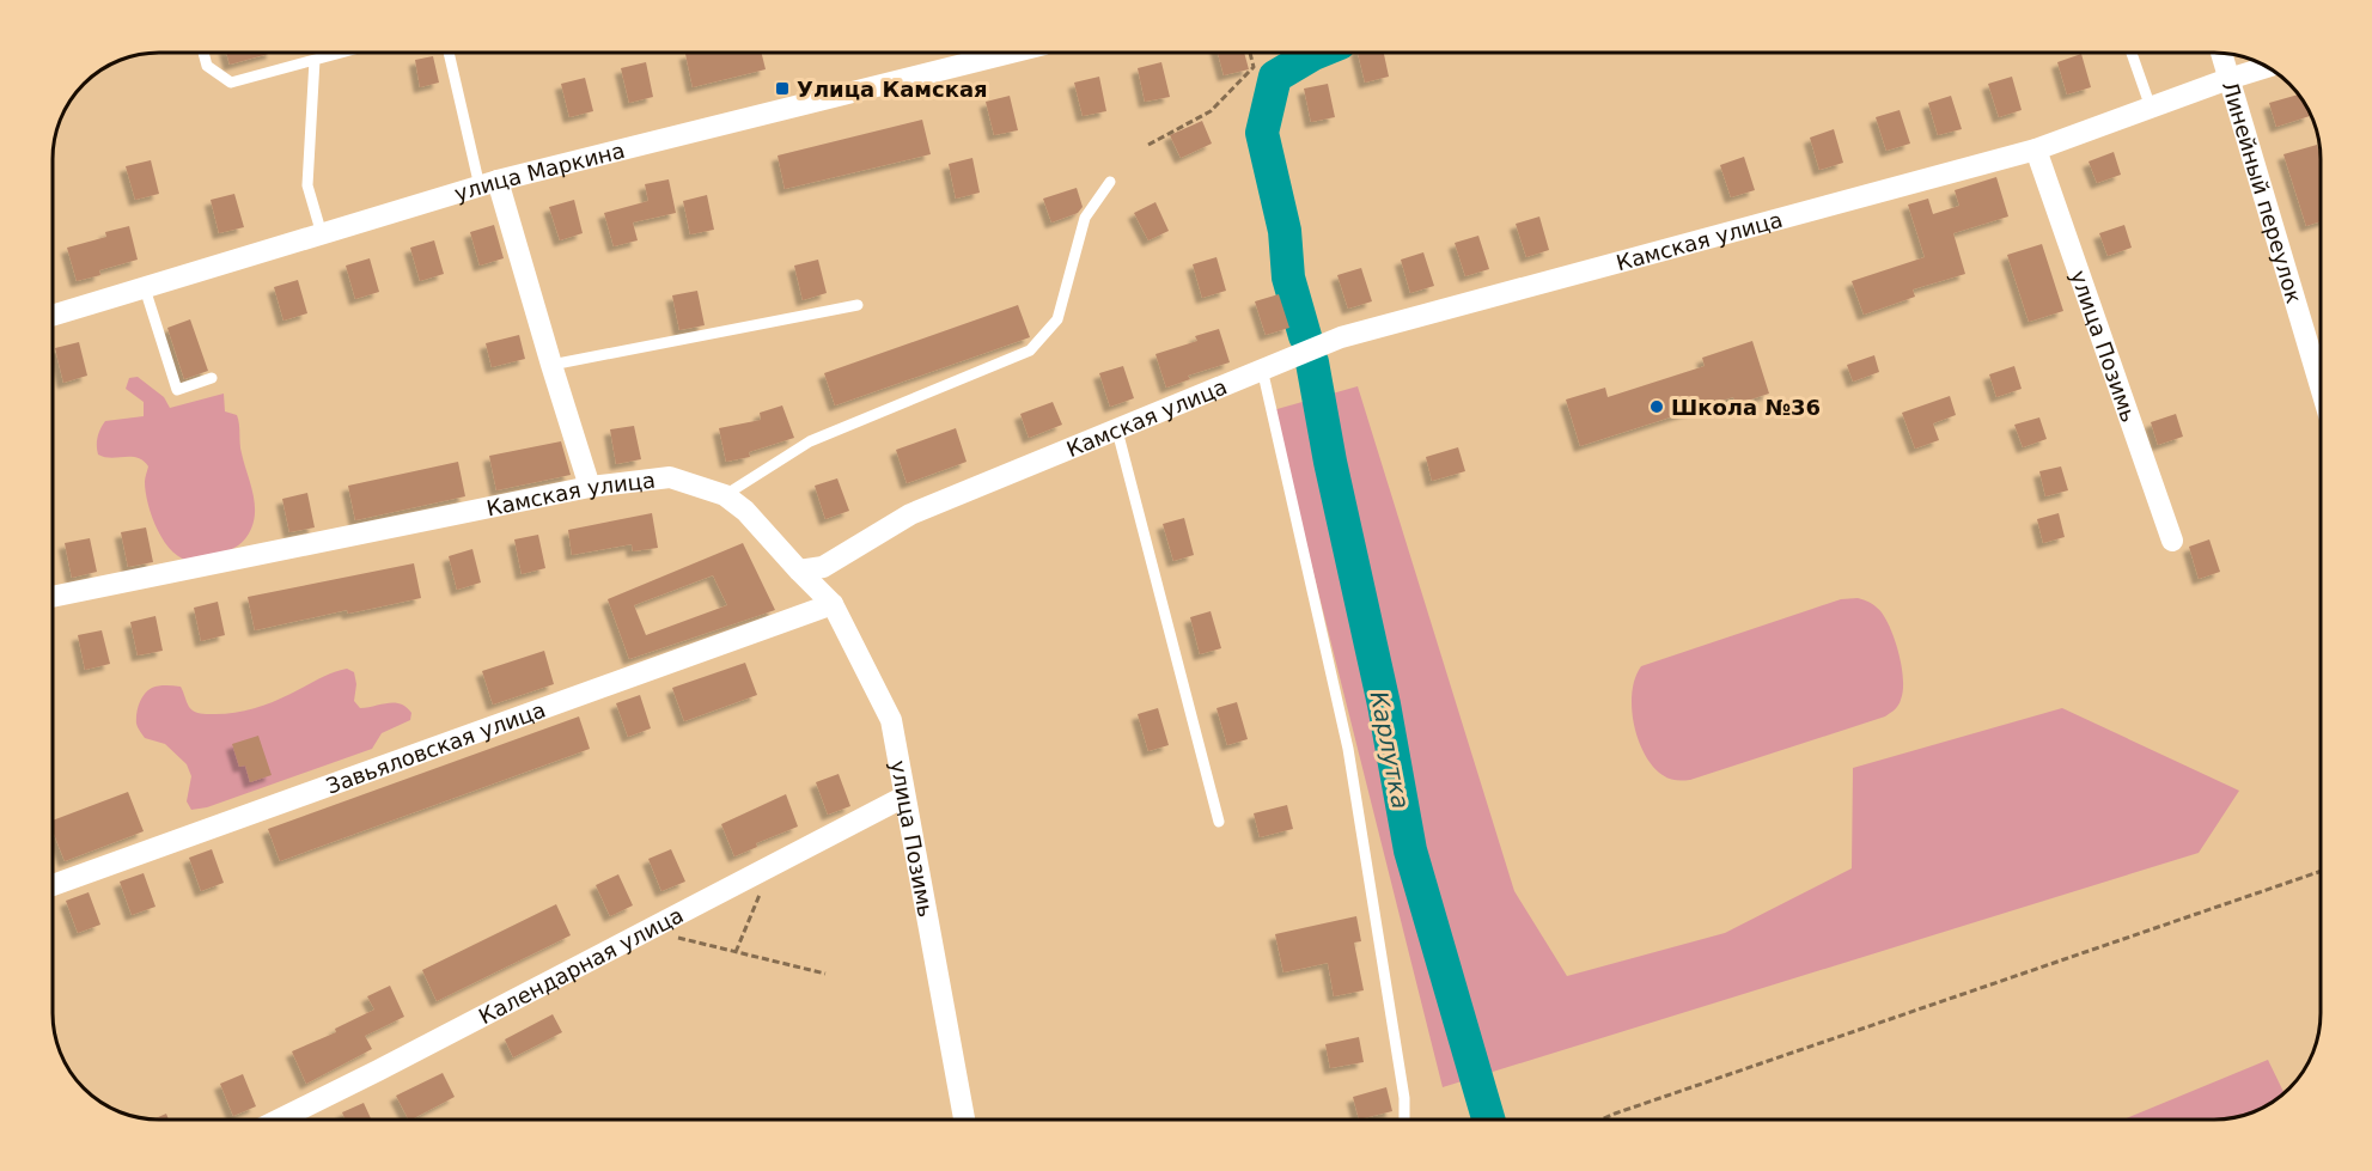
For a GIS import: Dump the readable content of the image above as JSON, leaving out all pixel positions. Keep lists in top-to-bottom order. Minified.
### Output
{"streets":{"street":["улица Маркина","Линейный переулок","Камская улица","улица Позимь","Завьяловская улица","Календарная улица"]},"crossings":[["Линейный переулок","Камская улица"],["Камская улица","улица Позимь"],["улица Позимь","Завьяловская улица"],["улица Позимь","Календарная улица"]],"water":["Карлутка"],"places":{"transit":["Улица Камская"],"other":["Школа №36"]}}
